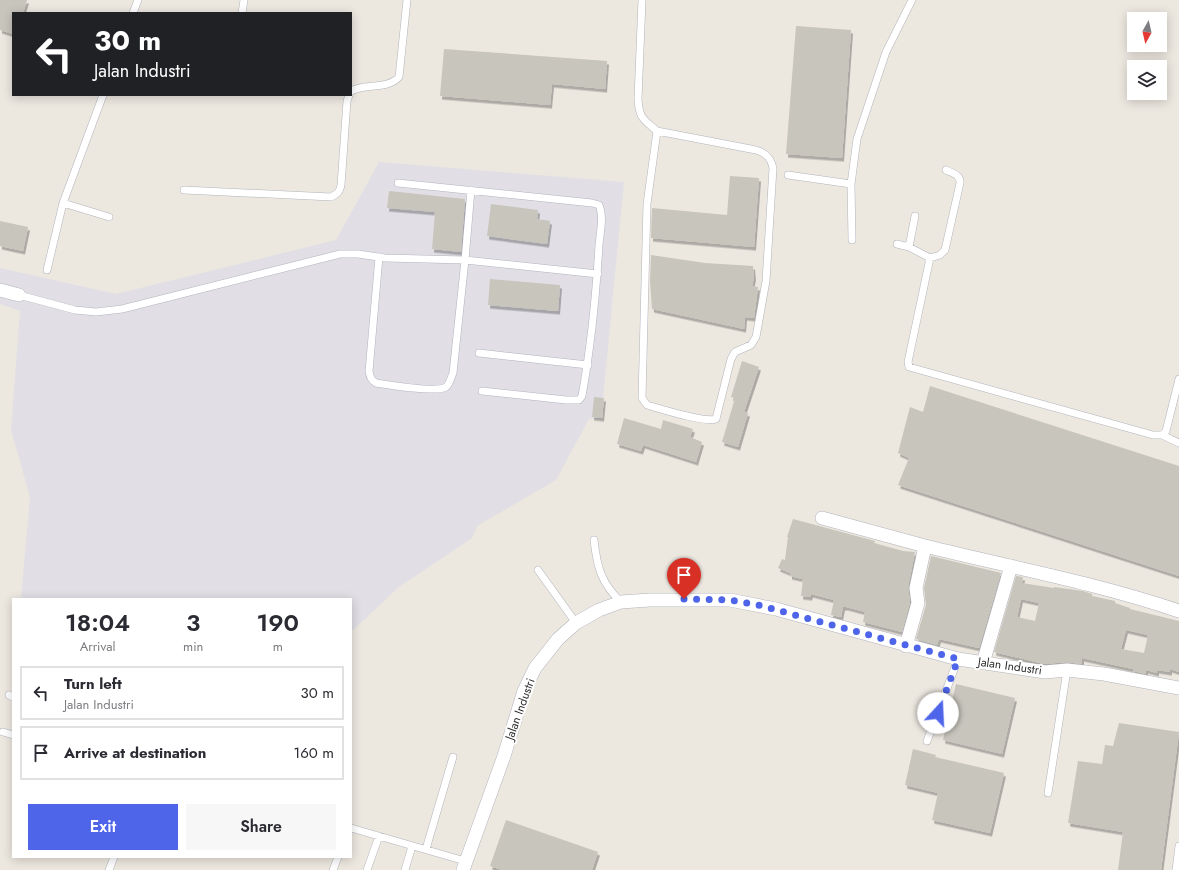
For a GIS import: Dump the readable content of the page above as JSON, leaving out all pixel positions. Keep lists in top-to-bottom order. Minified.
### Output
{"streets":{"street":["Jalan Industri"]},"north":"bottom","page":{"turn":["30 m","Jalan Industri"],"eta":["18:04","Arrival","3","min","190","m"],"list":[{"name":"Turn left","note":"Jalan Industri","value":"30 m"},{"name":"Arrive at destination","value":"160 m"}],"buttons":["Exit","Share"]}}
